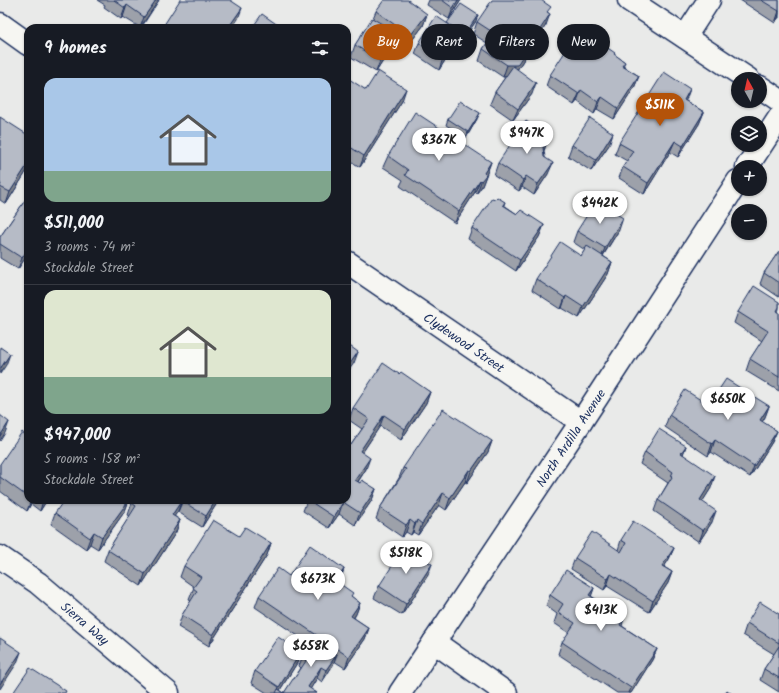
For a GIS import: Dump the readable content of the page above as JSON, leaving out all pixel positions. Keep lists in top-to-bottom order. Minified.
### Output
{"streets":{"street":["Clydewood Street","North Ardilla Avenue","Sierra Way"]},"crossings":[["Clydewood Street","North Ardilla Avenue"]],"north":"top","page":{"chip":["Buy","Rent","Filters","New"],"heading":"9 homes","map_buttons":["+","−"],"list":[{"name":"$511,000","note":"3 rooms · 74 m² · Stockdale Street"},{"name":"$947,000","note":"5 rooms · 158 m² · Stockdale Street"}],"price":["$511K","$947K","$367K","$442K","$650K","$518K","$673K","$413K","$658K"]}}
